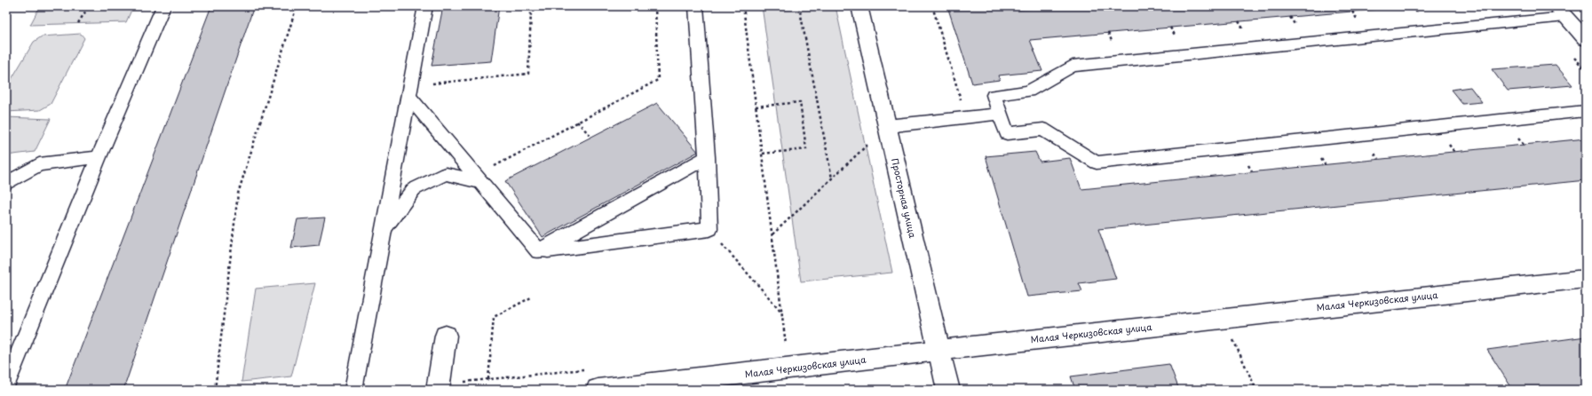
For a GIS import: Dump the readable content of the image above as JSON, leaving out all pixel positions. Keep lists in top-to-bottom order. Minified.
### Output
{"streets":{"street":["Просторная улица","Малая Черкизовская улица"]},"crossings":[["Просторная улица","Малая Черкизовская улица"]]}
